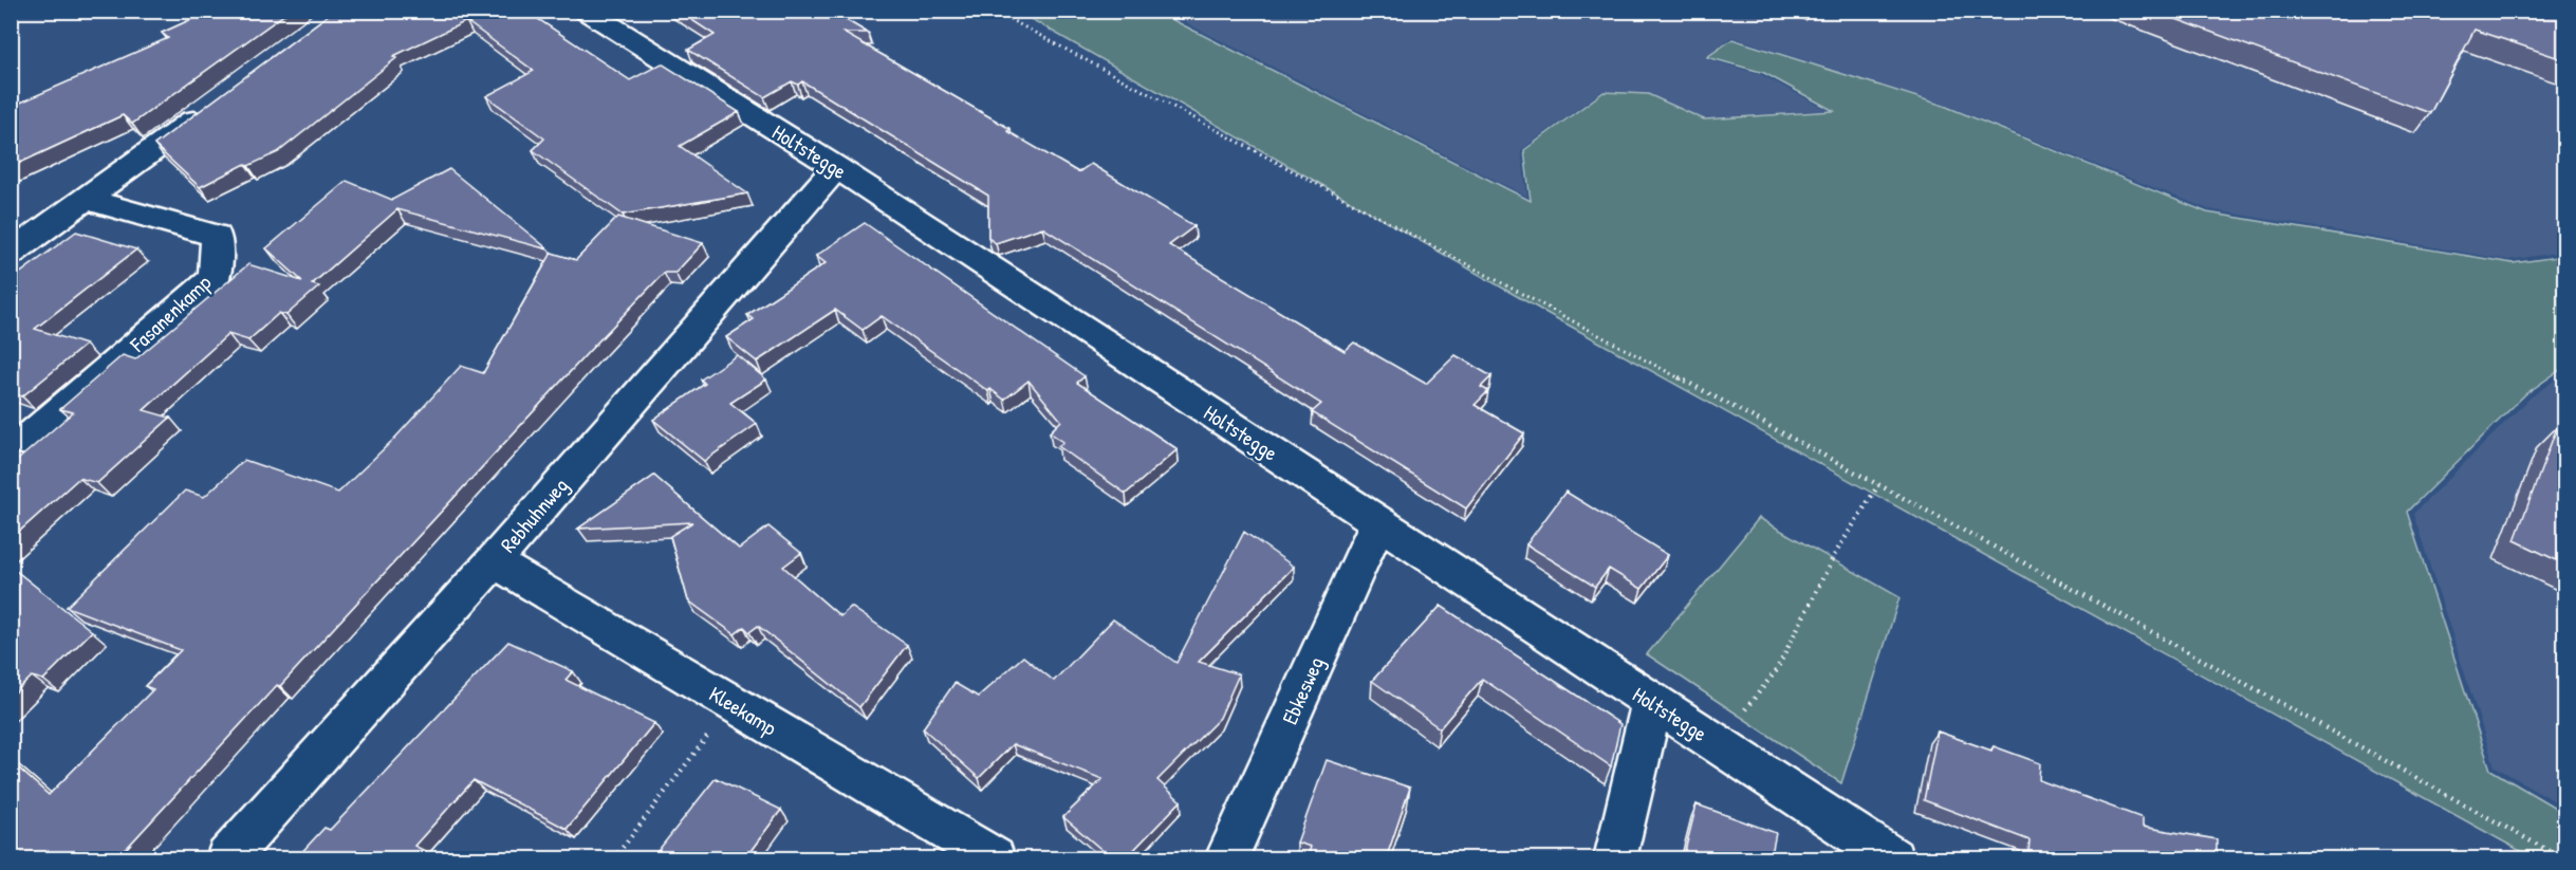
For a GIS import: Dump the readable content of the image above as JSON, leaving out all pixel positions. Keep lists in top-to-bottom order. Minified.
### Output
{"streets":{"street":["Holtstegge","Fasanenkamp","Rebhuhnweg","Ebkesweg","Kleekamp"]},"crossings":[["Holtstegge","Rebhuhnweg"],["Holtstegge","Ebkesweg"],["Rebhuhnweg","Kleekamp"]]}
